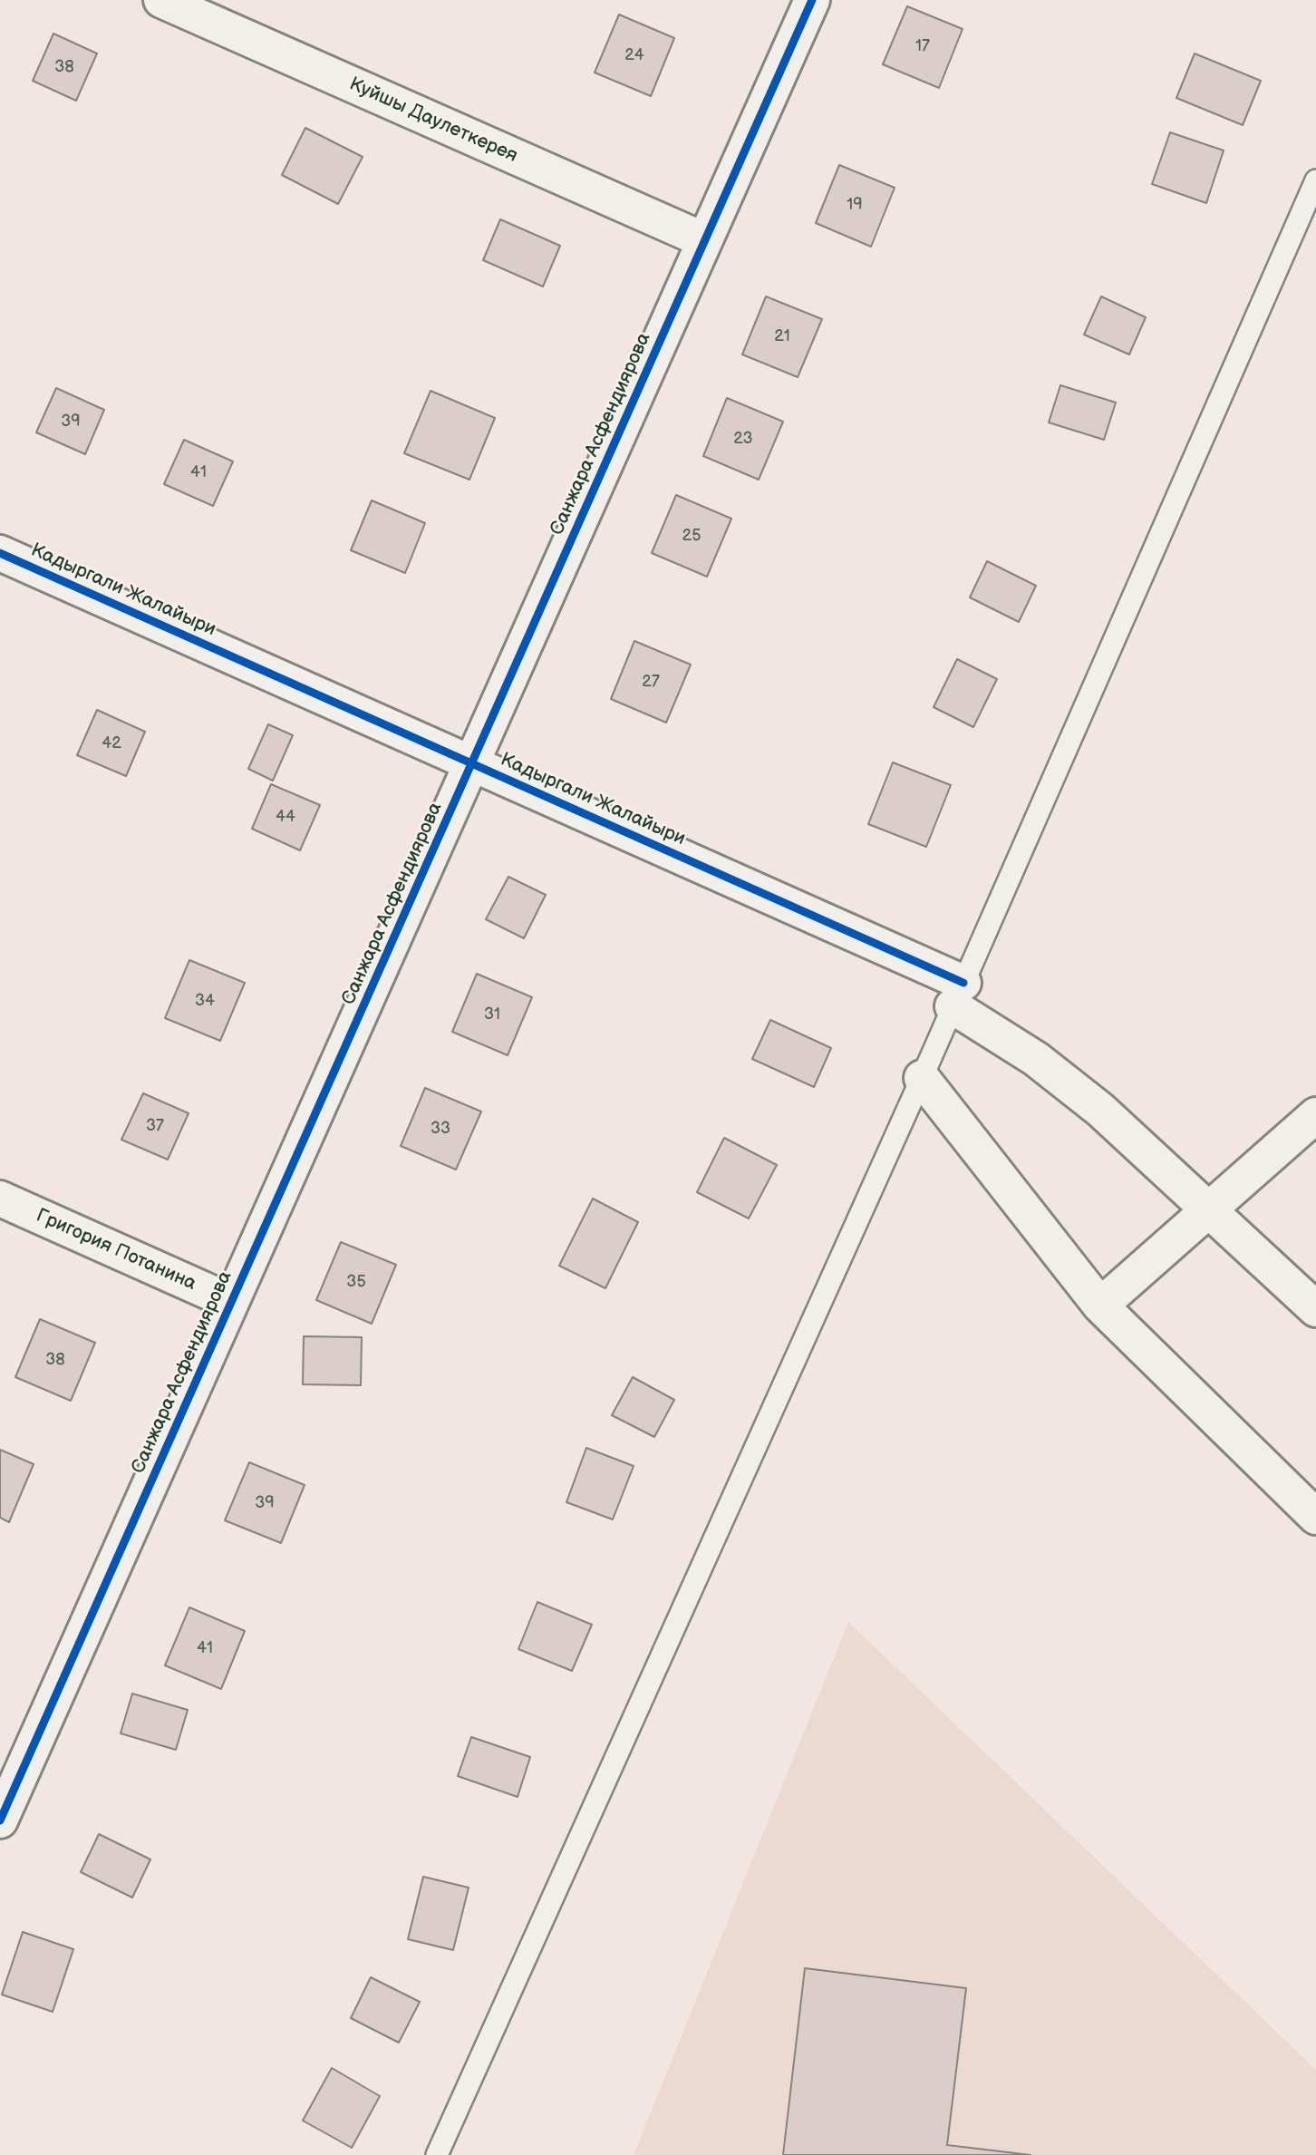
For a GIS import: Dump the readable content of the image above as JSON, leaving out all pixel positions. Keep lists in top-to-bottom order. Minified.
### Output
{"streets":{"street":["Куйшы Даулеткерея","Санжара Асфендиярова","Кадыргали Жалайыри","Григория Потанина"]},"crossings":[["Куйшы Даулеткерея","Санжара Асфендиярова"],["Санжара Асфендиярова","Кадыргали Жалайыри"],["Санжара Асфендиярова","Григория Потанина"]],"house_numbers":["17","24","38","19","21","39","23","41","25","27","42","44","34","31","37","33","35","38","39","41"]}
